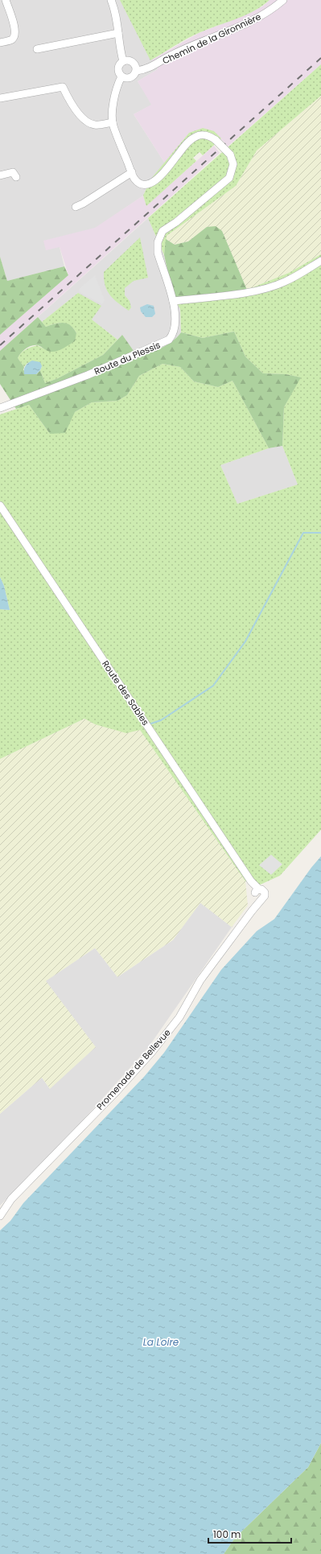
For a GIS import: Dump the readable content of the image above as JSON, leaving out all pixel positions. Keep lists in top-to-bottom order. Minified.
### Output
{"streets":{"street":["Chemin de la Gironnière","Route du Plessis","Route des Sables","Promenade de Bellevue"]},"crossings":[["Route des Sables","Promenade de Bellevue"]],"water":["La Loire"],"scale_bar":"100 m"}
